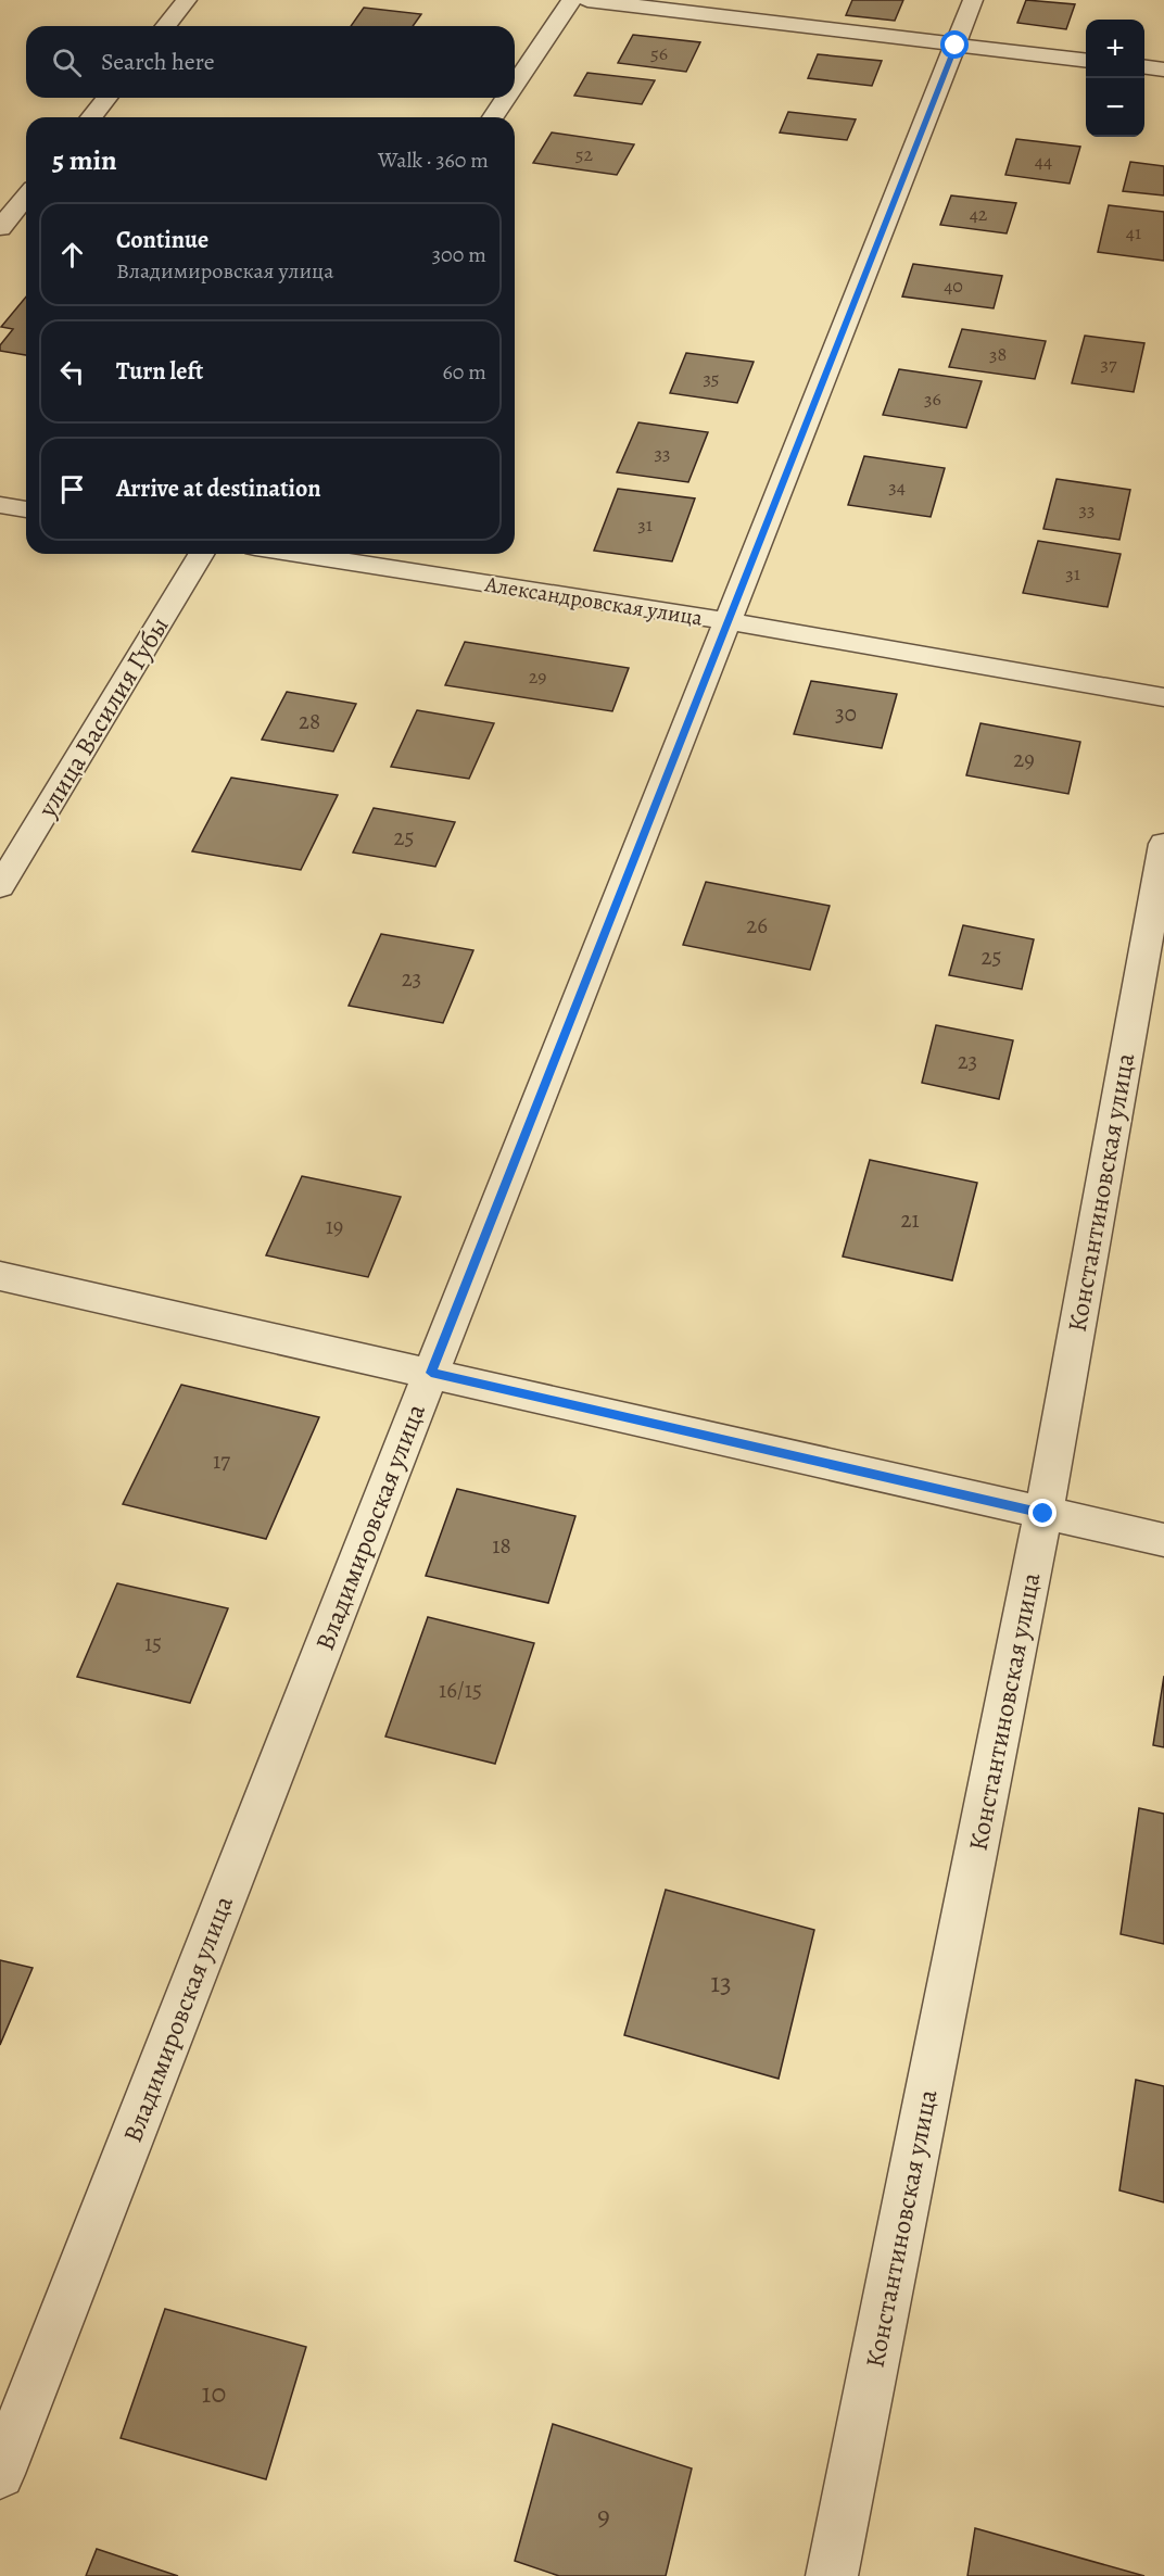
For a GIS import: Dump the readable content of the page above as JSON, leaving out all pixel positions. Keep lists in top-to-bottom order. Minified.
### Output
{"streets":{"street":["Александровская улица","улица Василия Губы","Константиновская улица","Владимировская улица"]},"crossings":[["Александровская улица","Владимировская улица"]],"house_numbers":["56","52","44","42","41","40","38","37","35","36","33","34","33","31","31","29","30","28","29","25","26","25","23","23","21","19","17","18","15","16/15","13","10","9"],"page":{"map_buttons":["+","−"],"search":"Search here","heading":["5 min","Walk · 360 m"],"list":[["Continue","Владимировская улица","300 m"],["Turn left","60 m"],"Arrive at destination"]}}
